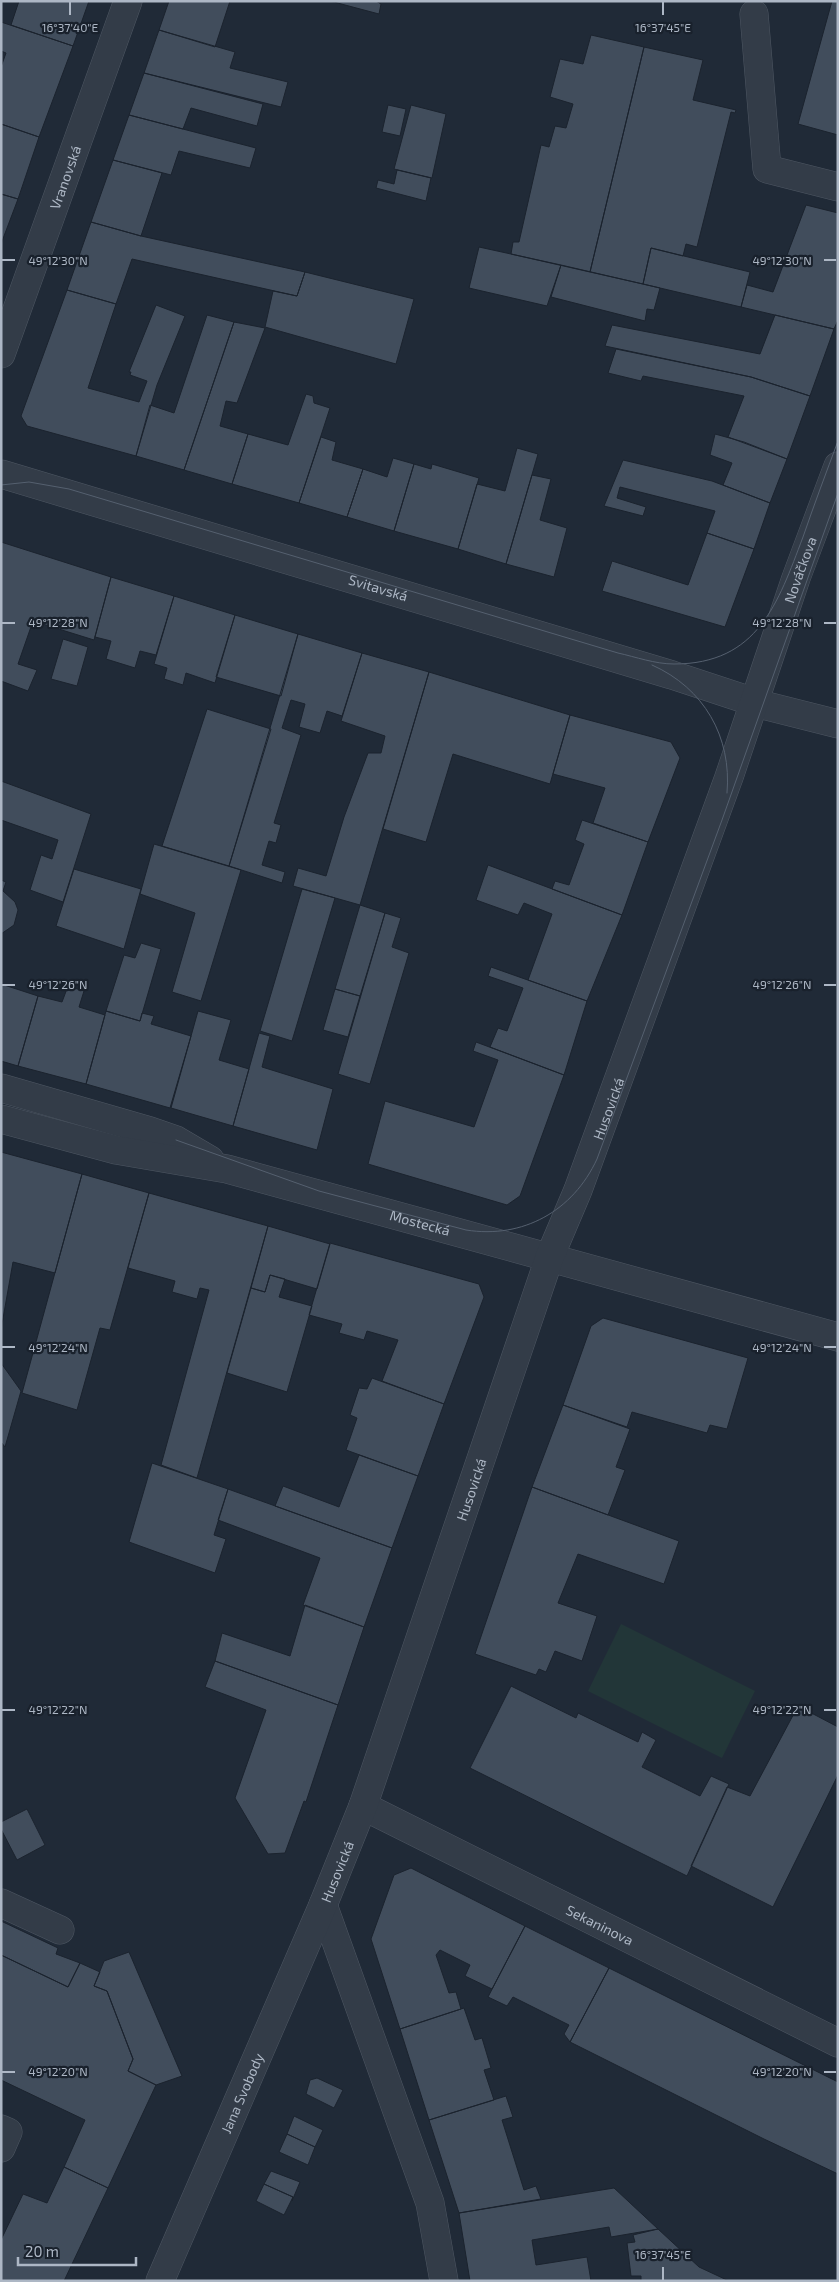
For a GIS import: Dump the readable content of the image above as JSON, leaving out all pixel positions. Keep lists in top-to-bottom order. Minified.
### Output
{"streets":{"street":["Vranovská","Nováčkova","Svitavská","Husovická","Mostecká","Sekaninova","Jana Svobody"]},"crossings":[["Nováčkova","Svitavská"],["Nováčkova","Husovická"],["Svitavská","Husovická"],["Husovická","Mostecká"],["Husovická","Sekaninova"],["Husovická","Jana Svobody"]],"scale_bar":"20 m","coordinates":["16°37'40\"E","16°37'45\"E","49°12'30\"N","49°12'28\"N","49°12'26\"N","49°12'24\"N","49°12'22\"N","49°12'20\"N"]}
